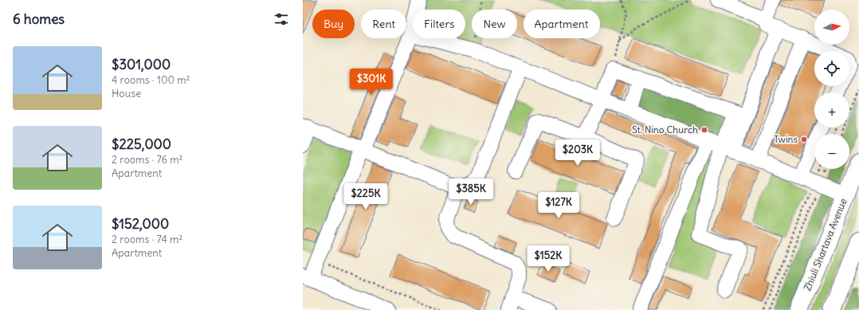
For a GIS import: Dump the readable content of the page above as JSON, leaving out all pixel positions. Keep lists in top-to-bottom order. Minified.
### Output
{"streets":{"main road":["Zhiuli Shartava Avenue"]},"places":["St. Nino Church","Twins"],"north":"right","page":{"heading":"6 homes","map_buttons":["+","−"],"chip":["Buy","Rent","Filters","New","Apartment"],"list":[{"name":"$301,000","note":"4 rooms · 100 m² · House"},{"name":"$225,000","note":"2 rooms · 76 m² · Apartment"},{"name":"$152,000","note":"2 rooms · 74 m² · Apartment"}],"price":["$301K","$203K","$385K","$225K","$127K","$152K"]}}
